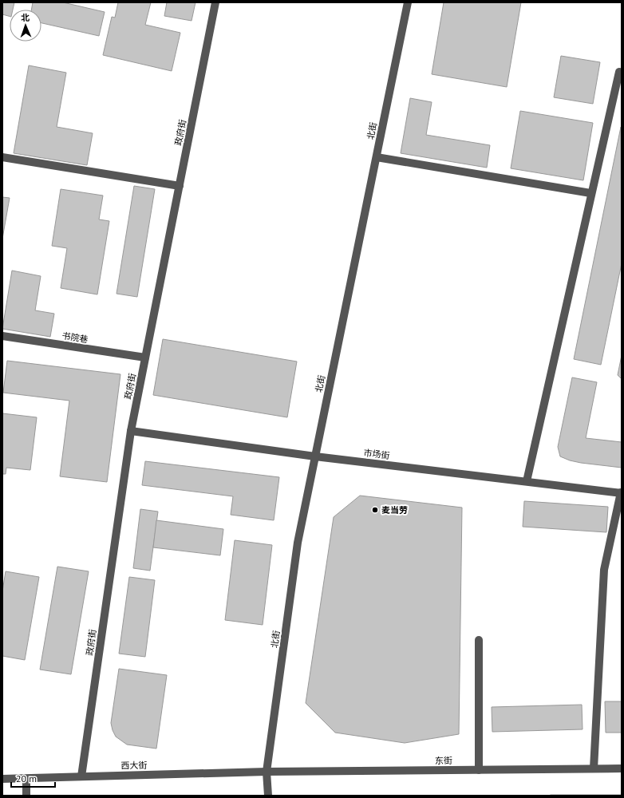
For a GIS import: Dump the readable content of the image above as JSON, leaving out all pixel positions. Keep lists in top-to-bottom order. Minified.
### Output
{"streets":{"street":["北街","政府街","书院巷","市场街","东街","西大街"]},"crossings":[["北街","市场街"],["北街","东街"],["北街","西大街"],["政府街","书院巷"],["政府街","市场街"],["政府街","西大街"],["东街","西大街"]],"places":["麦当劳"],"scale_bar":"20 m","north":"top"}
